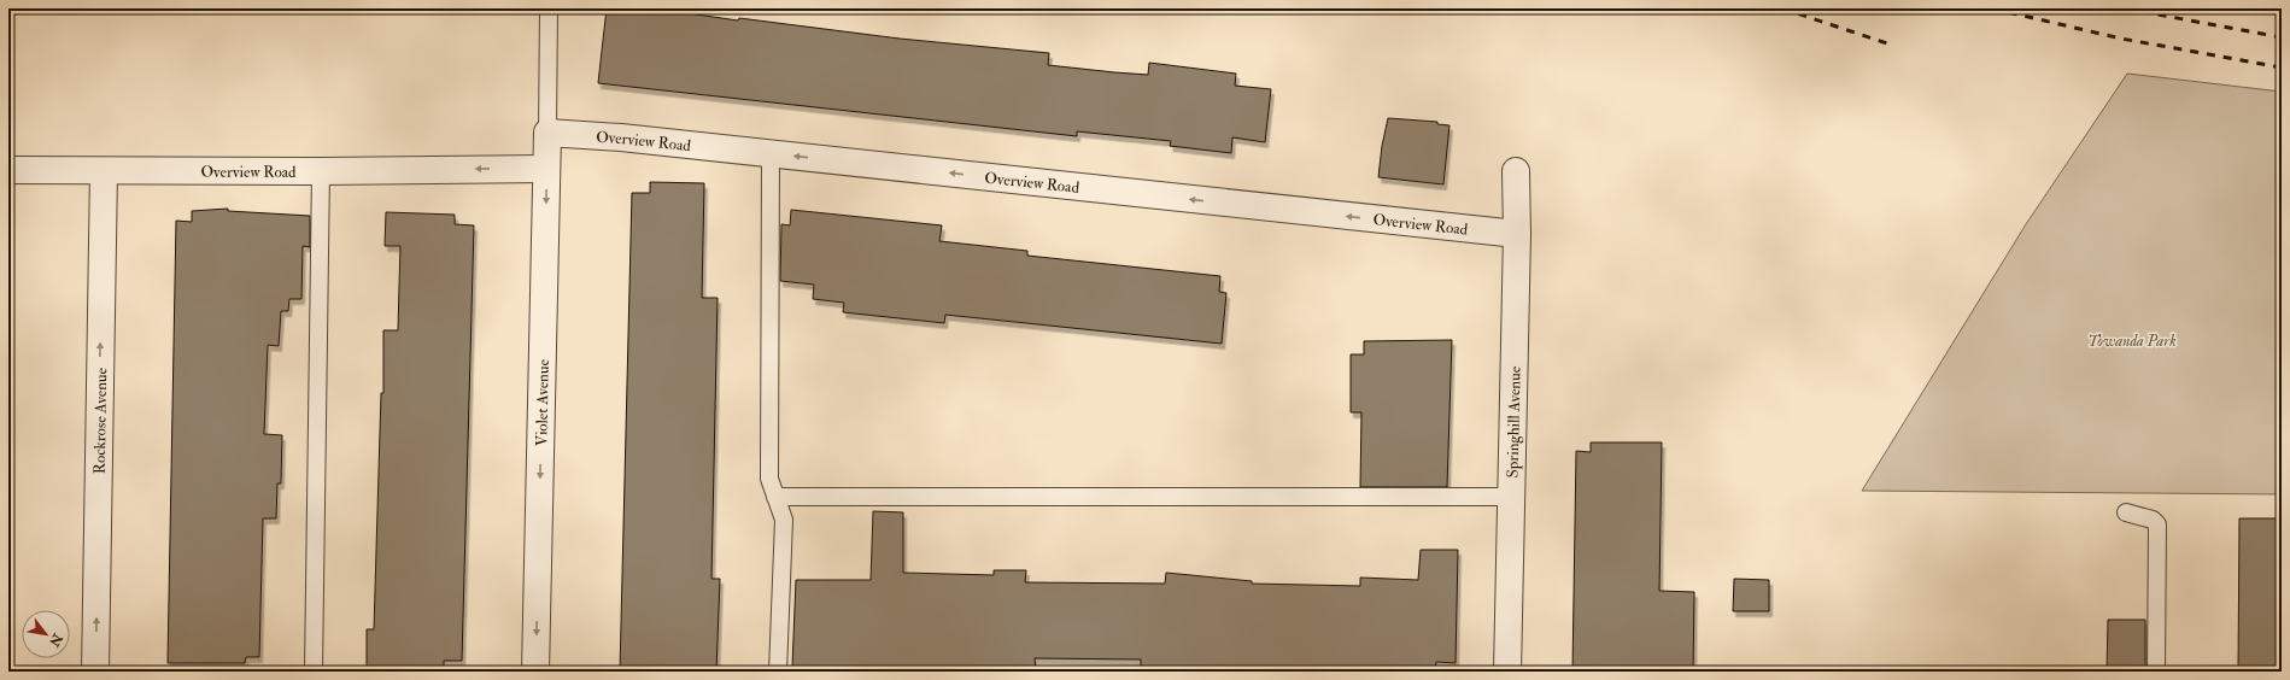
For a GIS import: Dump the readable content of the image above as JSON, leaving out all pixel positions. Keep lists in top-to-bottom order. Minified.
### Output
{"streets":{"street":["Overview Road","Violet Avenue","Rockrose Avenue","Springhill Avenue"]},"crossings":[["Overview Road","Violet Avenue"],["Overview Road","Rockrose Avenue"],["Overview Road","Springhill Avenue"]],"one_way":["Overview Road","Violet Avenue","Rockrose Avenue"],"parks":["Towanda Park"],"north":"bottom right"}
